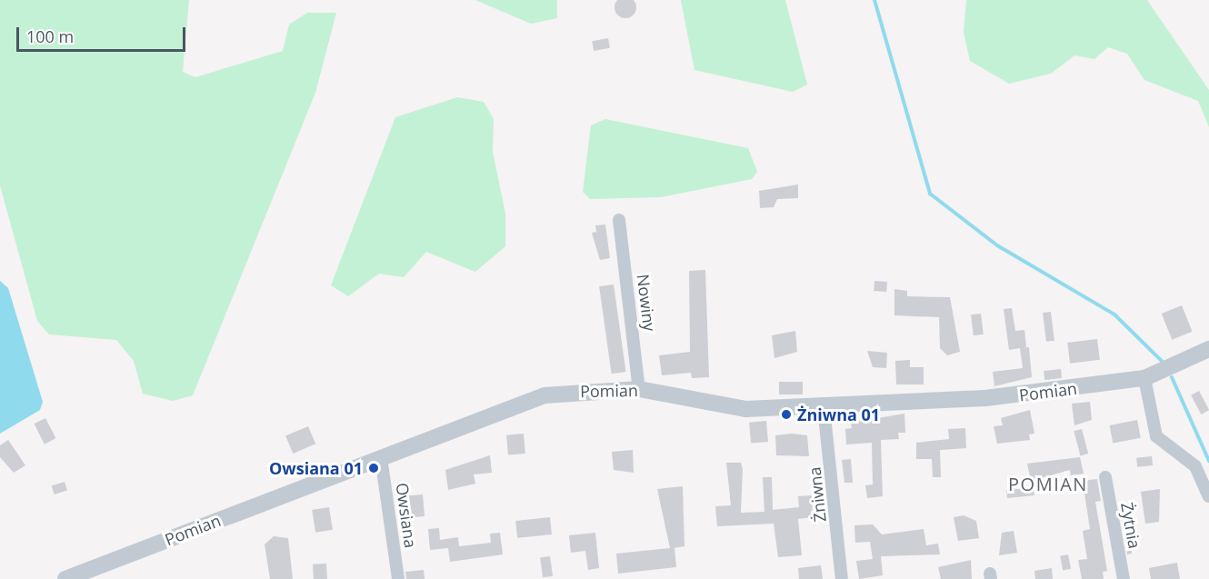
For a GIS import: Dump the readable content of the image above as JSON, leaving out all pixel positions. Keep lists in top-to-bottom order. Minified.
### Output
{"streets":{"street":["Nowiny","Pomian","Żniwna","Owsiana","Żytnia"]},"crossings":[["Nowiny","Pomian"],["Pomian","Żniwna"],["Pomian","Owsiana"]],"districts":["POMIAN"],"places":["Żniwna 01","Owsiana 01"],"scale_bar":"100 m"}
